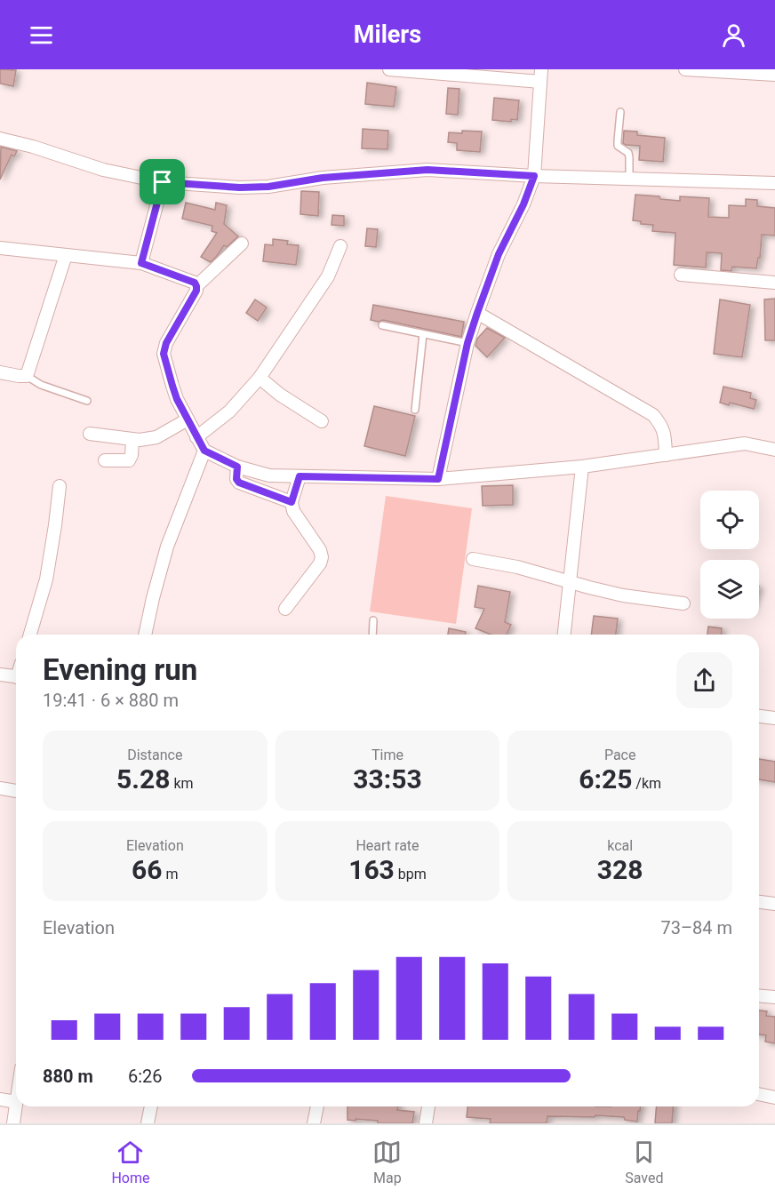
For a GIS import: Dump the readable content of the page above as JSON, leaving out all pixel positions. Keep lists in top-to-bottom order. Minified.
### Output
{"page":{"header":"Milers","heading":["Evening run","19:41 · 6 × 880 m"],"stats":[["Distance","5.28 km"],["Time","33:53"],["Pace","6:25 /km"],["Elevation","66 m"],["Heart rate","163 bpm"],["kcal","328"]],"chart":["Elevation","73–84 m"],"list":[{"name":"880 m","note":"6:26"}],"tabs":["Home","Map","Saved"]}}
